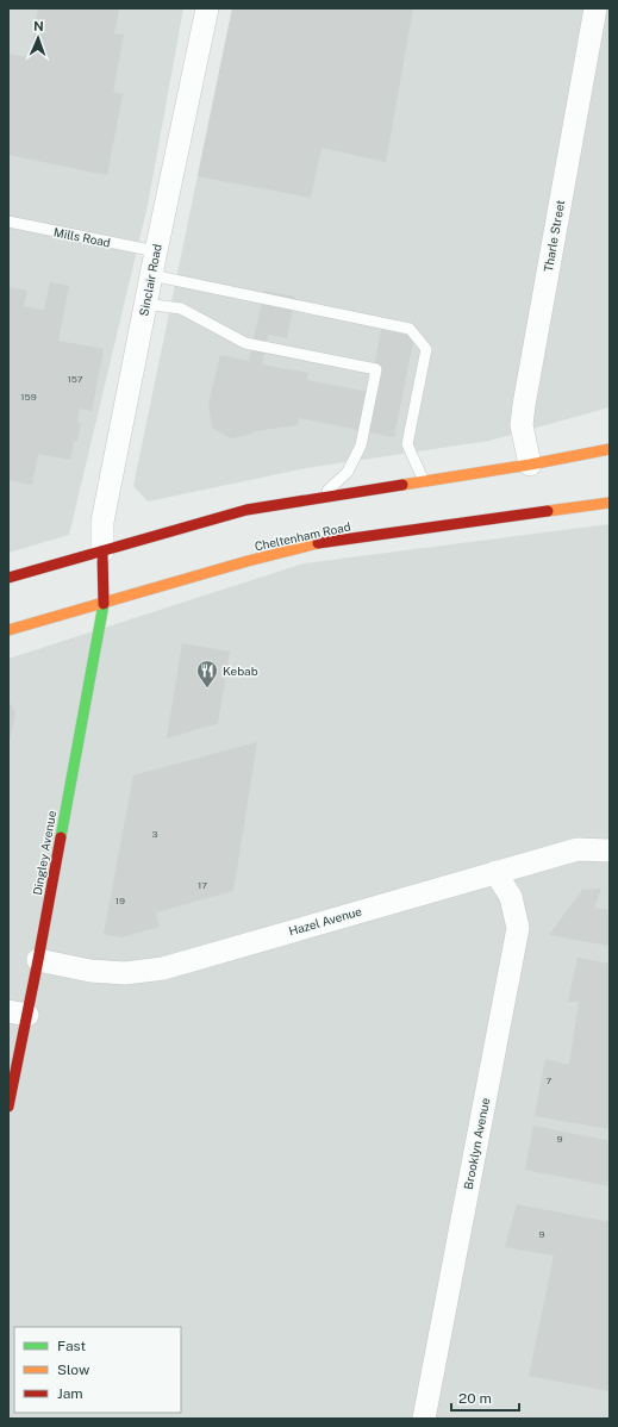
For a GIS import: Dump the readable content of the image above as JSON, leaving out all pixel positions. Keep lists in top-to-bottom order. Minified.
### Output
{"streets":{"main road":["Cheltenham Road","Dingley Avenue"],"street":["Tharle Street","Sinclair Road","Hazel Avenue","Brooklyn Avenue"],"lane":["Mills Road"]},"crossings":[["Mills Road","Sinclair Road"],["Sinclair Road","Dingley Avenue"],["Cheltenham Road","Dingley Avenue"],["Dingley Avenue","Hazel Avenue"],["Hazel Avenue","Brooklyn Avenue"]],"places":{"restaurant":["Kebab"]},"house_numbers":["157","159","3","17","19","7","9","9"],"legend":["Fast","Slow","Jam"],"scale_bar":"20 m","north":"top"}
